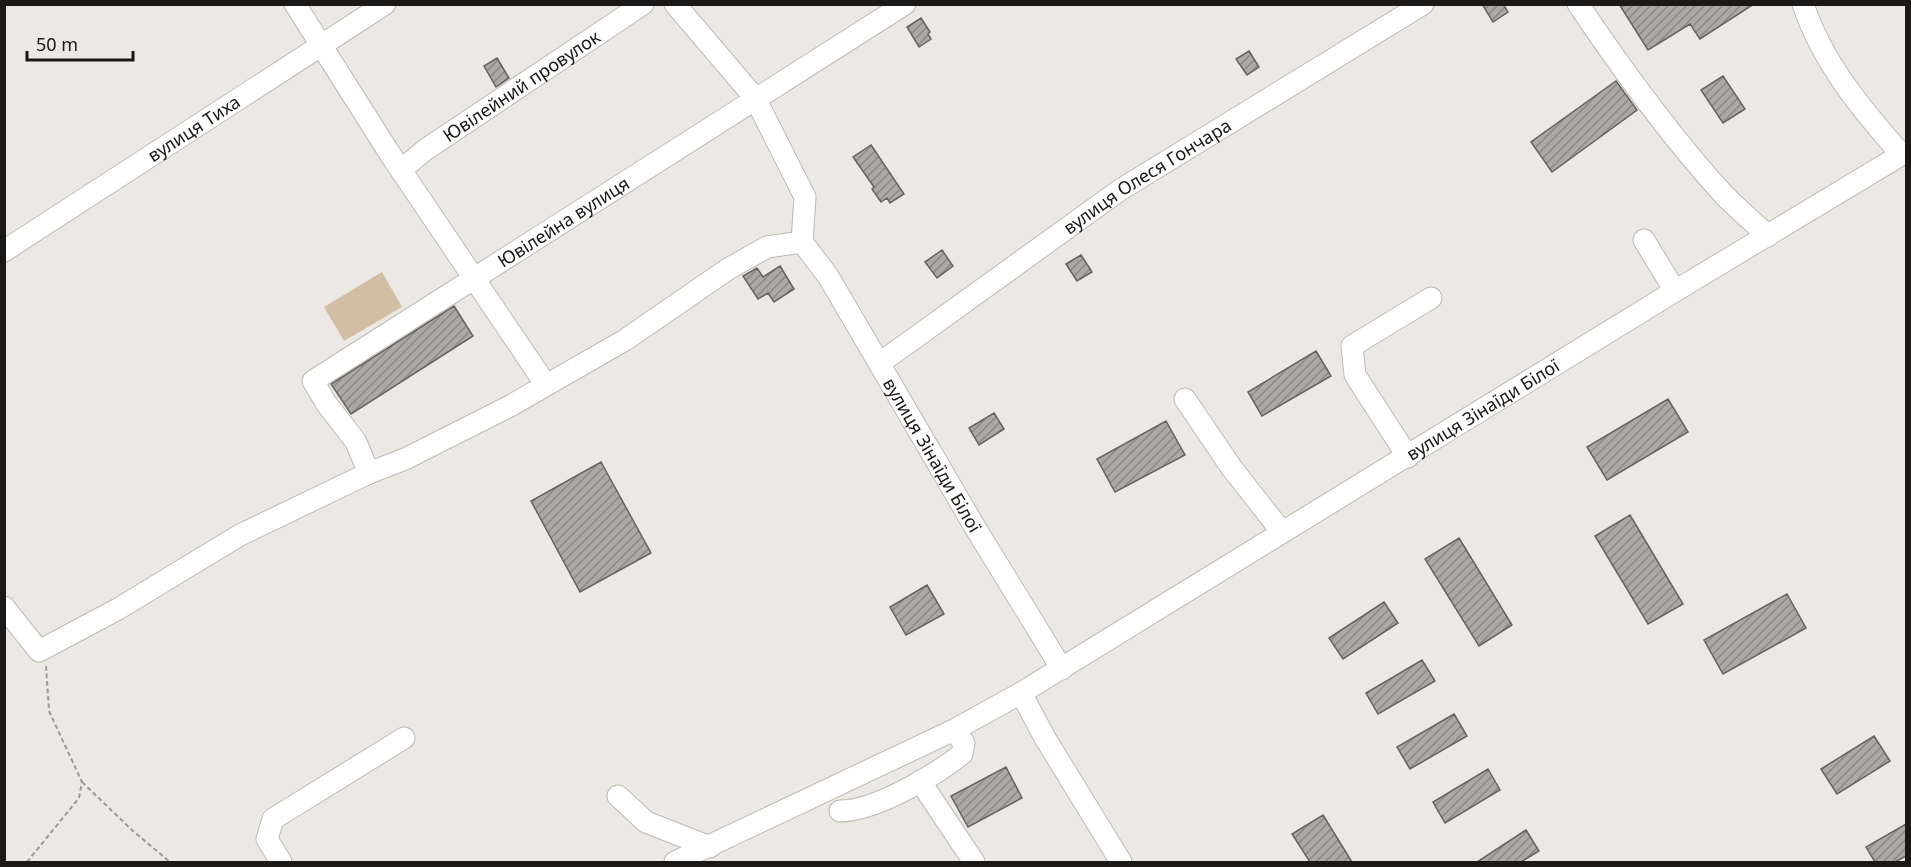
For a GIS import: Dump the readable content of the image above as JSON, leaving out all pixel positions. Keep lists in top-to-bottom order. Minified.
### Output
{"streets":{"street":["Ювілейний провулок","вулиця Тиха","вулиця Олеся Гончара","Ювілейна вулиця","вулиця Зінаїди Білої"]},"crossings":[["вулиця Олеся Гончара","вулиця Зінаїди Білої"]],"scale_bar":"50 m"}
